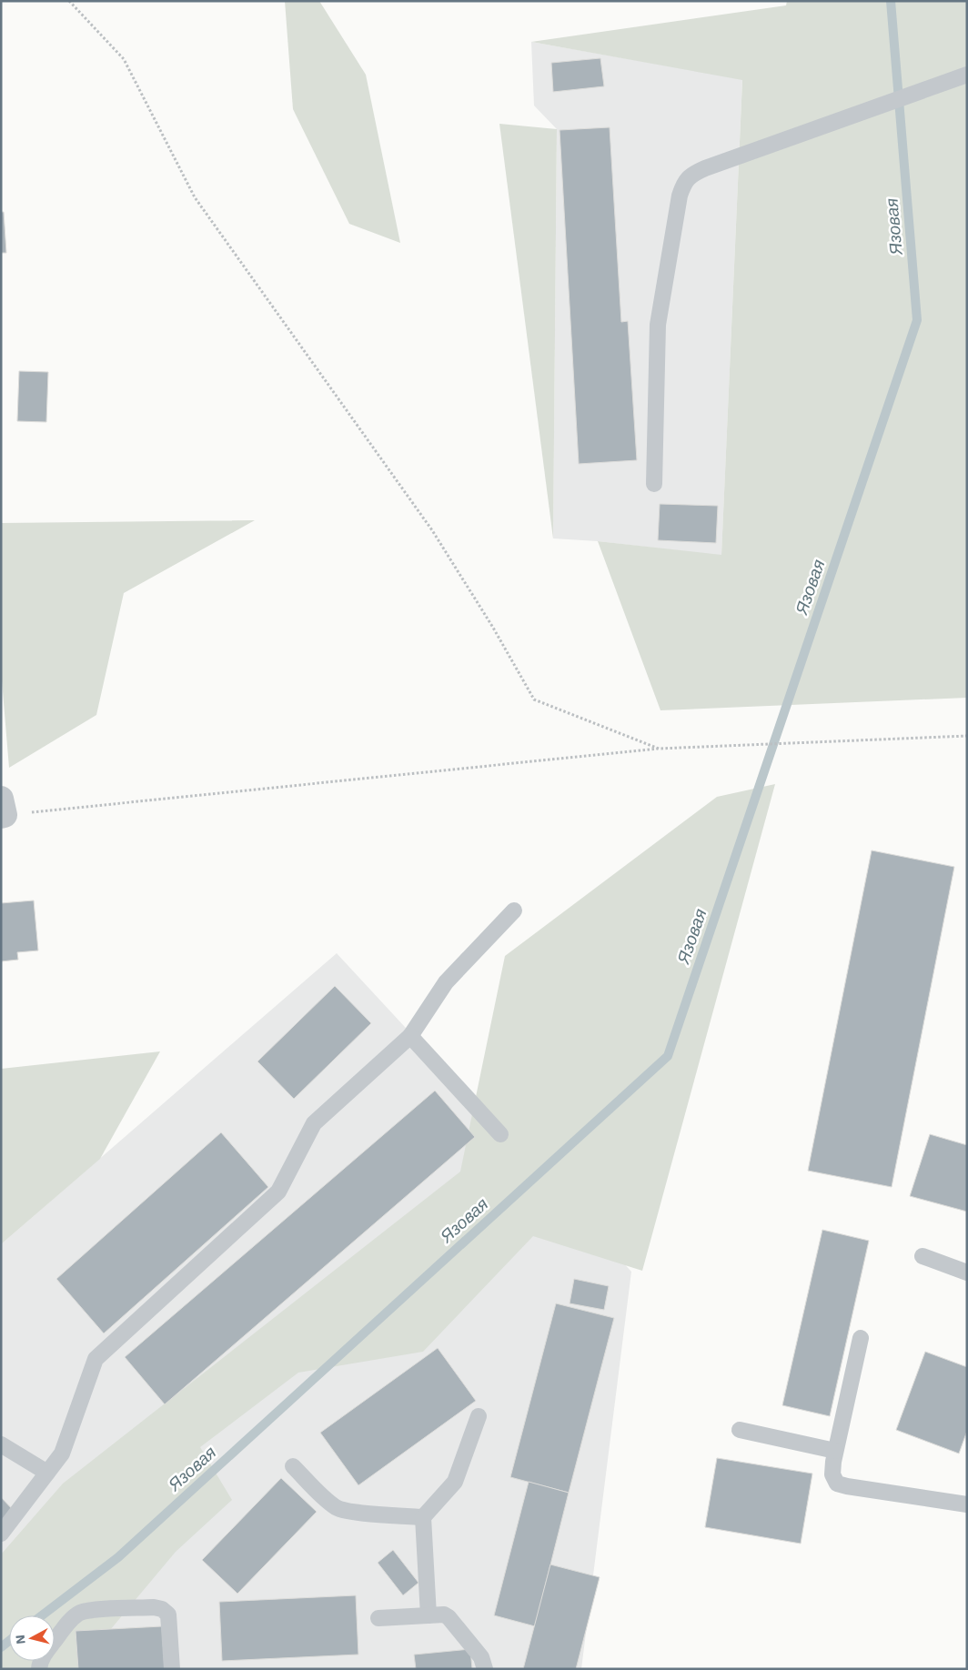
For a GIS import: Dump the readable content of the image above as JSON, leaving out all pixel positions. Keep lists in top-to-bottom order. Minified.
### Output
{"water":["Язовая"],"north":"left"}
